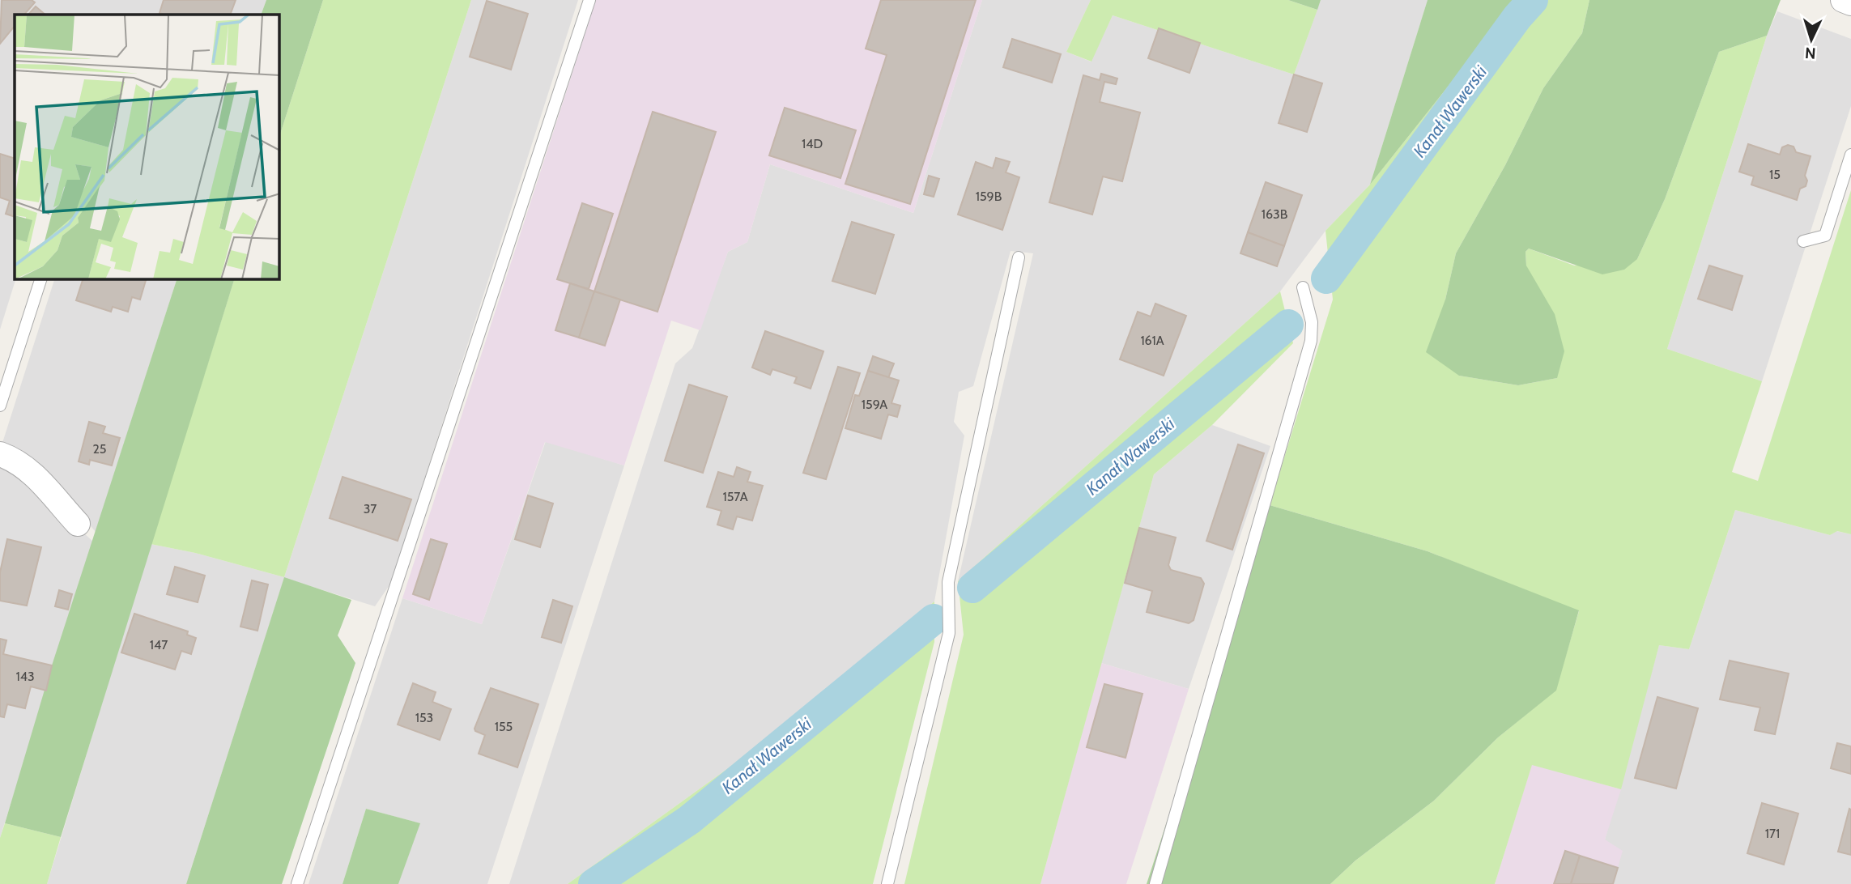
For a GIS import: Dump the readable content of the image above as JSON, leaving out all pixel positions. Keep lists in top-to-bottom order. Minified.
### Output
{"water":["Kanał Wawerski"],"house_numbers":["14D","15","159B","163B","161A","159A","25","157A","37","147","143","153","155","171"],"north":"bottom"}
